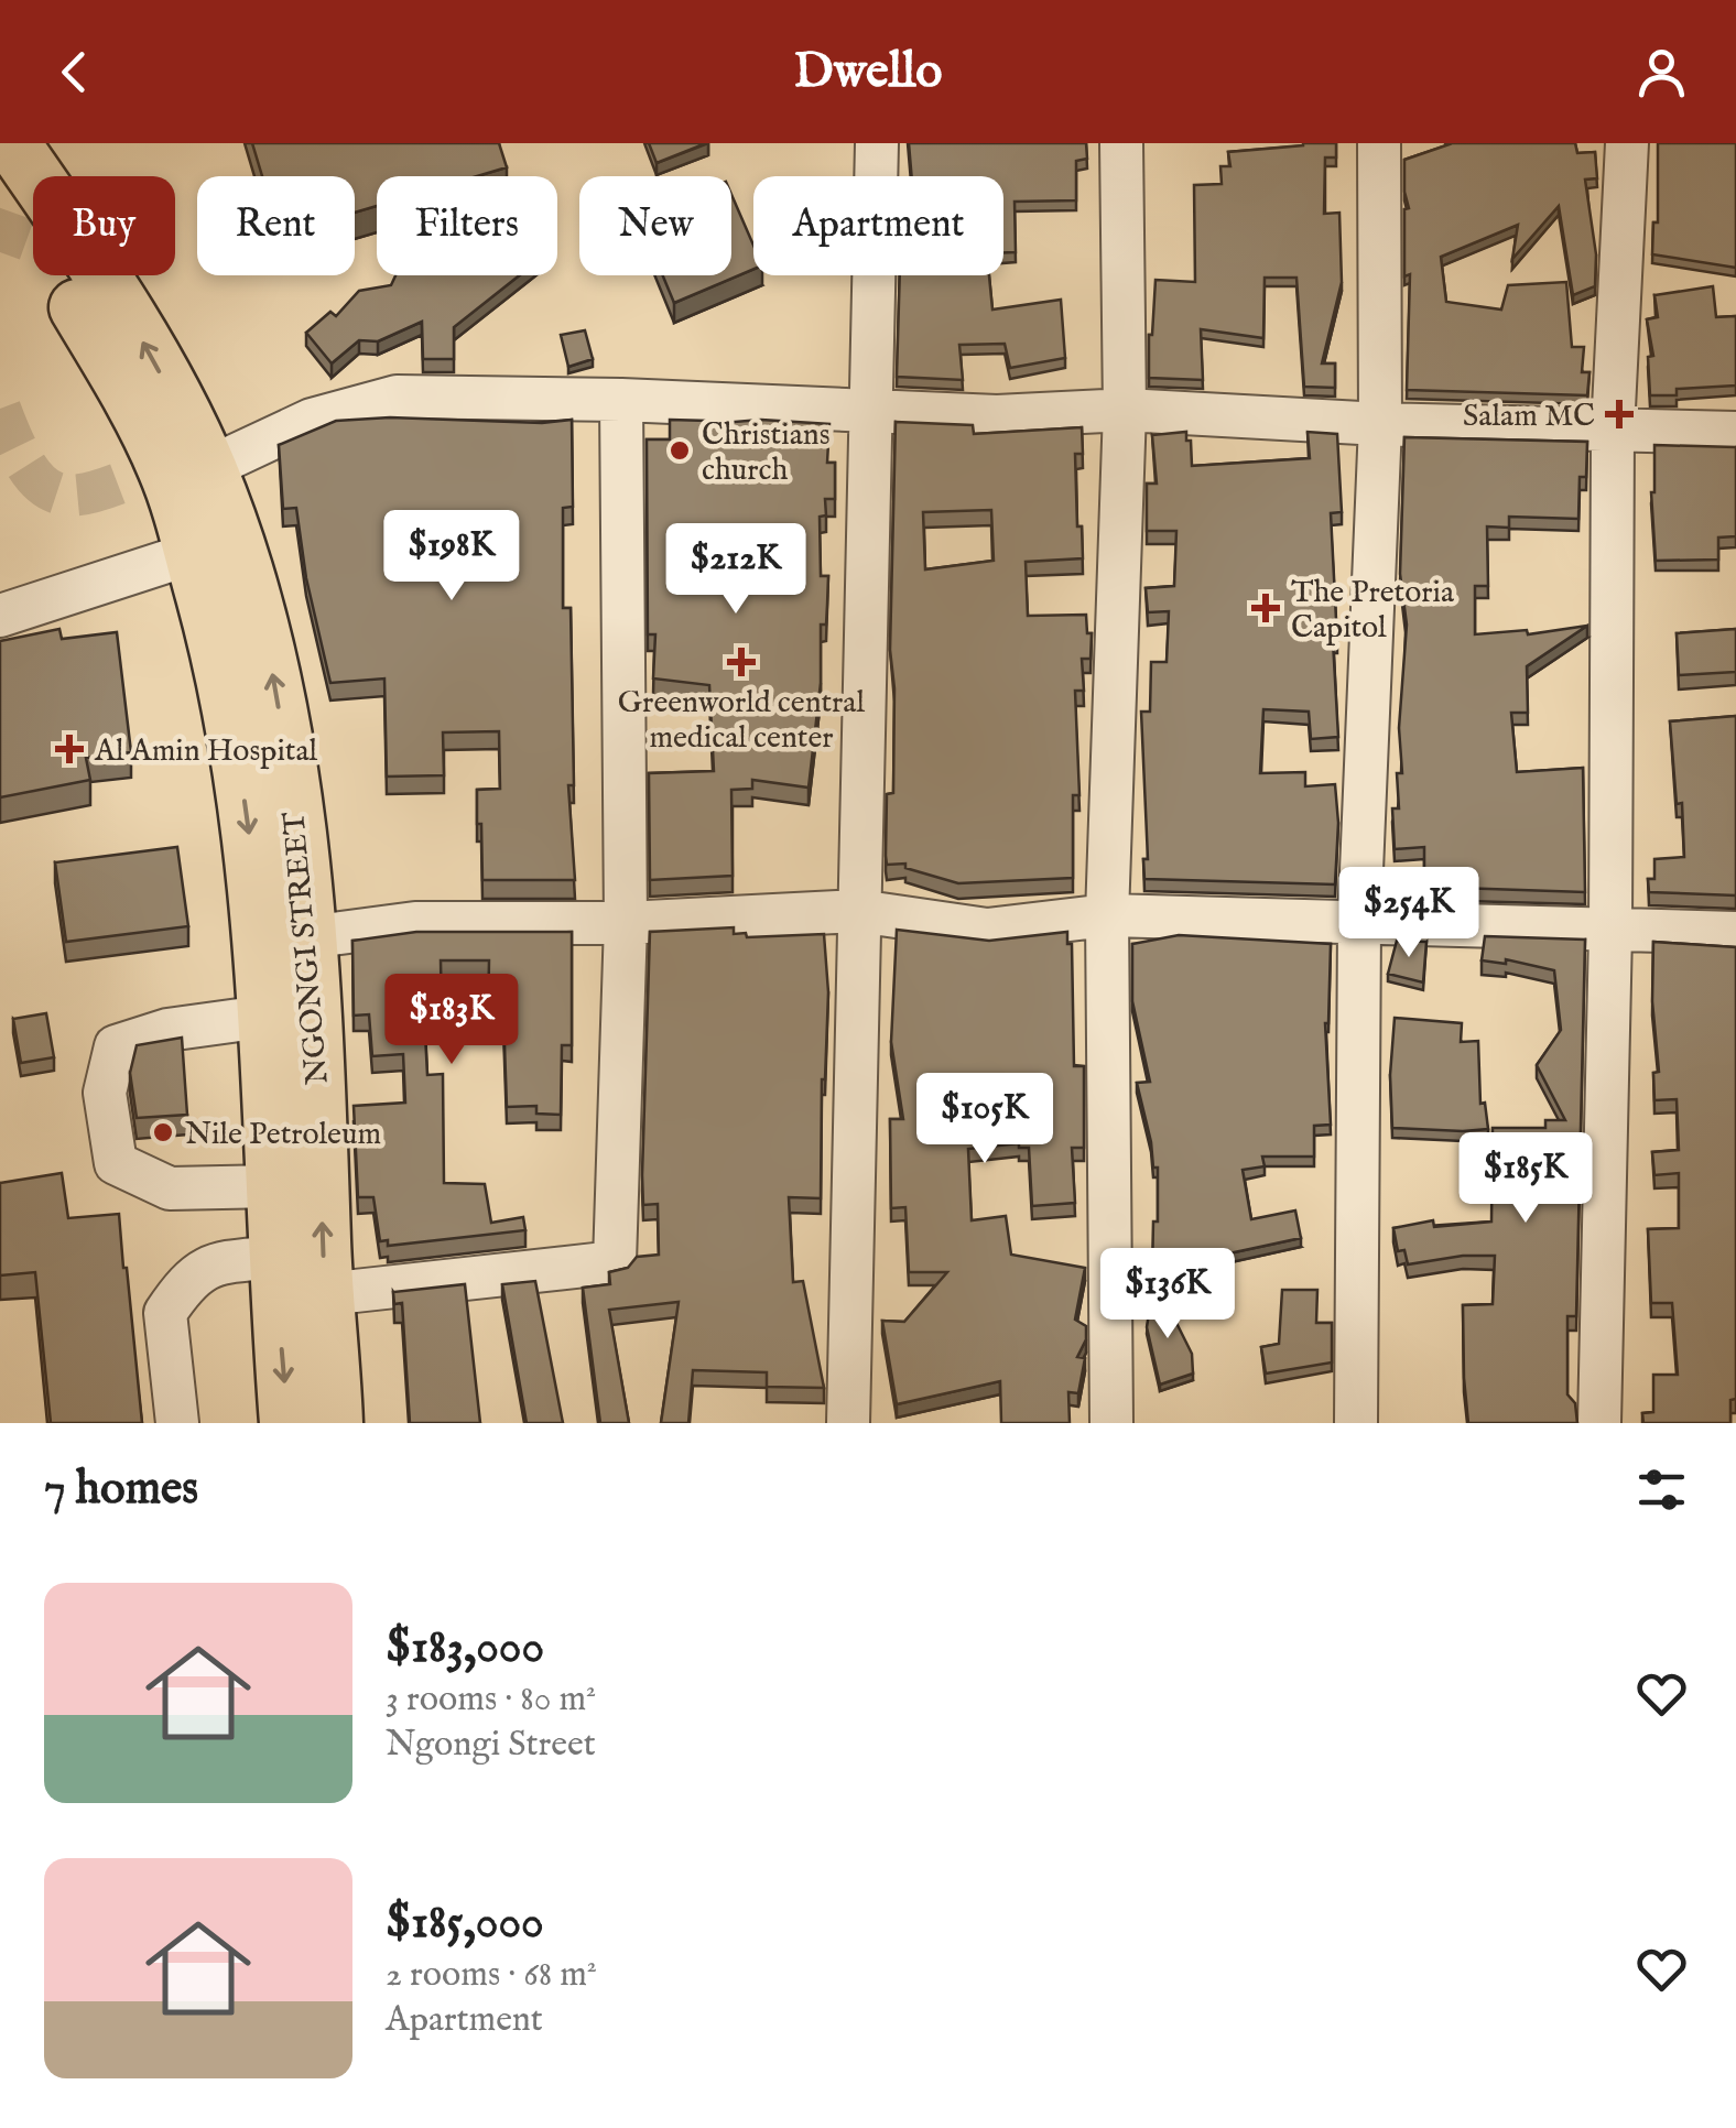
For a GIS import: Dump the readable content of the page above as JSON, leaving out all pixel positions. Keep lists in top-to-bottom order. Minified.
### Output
{"streets":{"main road":["NGONGI STREET"]},"places":{"health":["Salam MC","The Pretoria Capitol","Greenworld central medical center","Al Amin Hospital"],"other":["Christians church","Nile Petroleum"]},"page":{"header":"Dwello","chip":["Buy","Rent","Filters","New","Apartment"],"price":["$198K","$212K","$254K","$183K","$105K","$185K","$136K"],"heading":"7 homes","list":[{"name":"$183,000","note":"3 rooms · 80 m² · Ngongi Street"},{"name":"$185,000","note":"2 rooms · 68 m² · Apartment"}]}}
